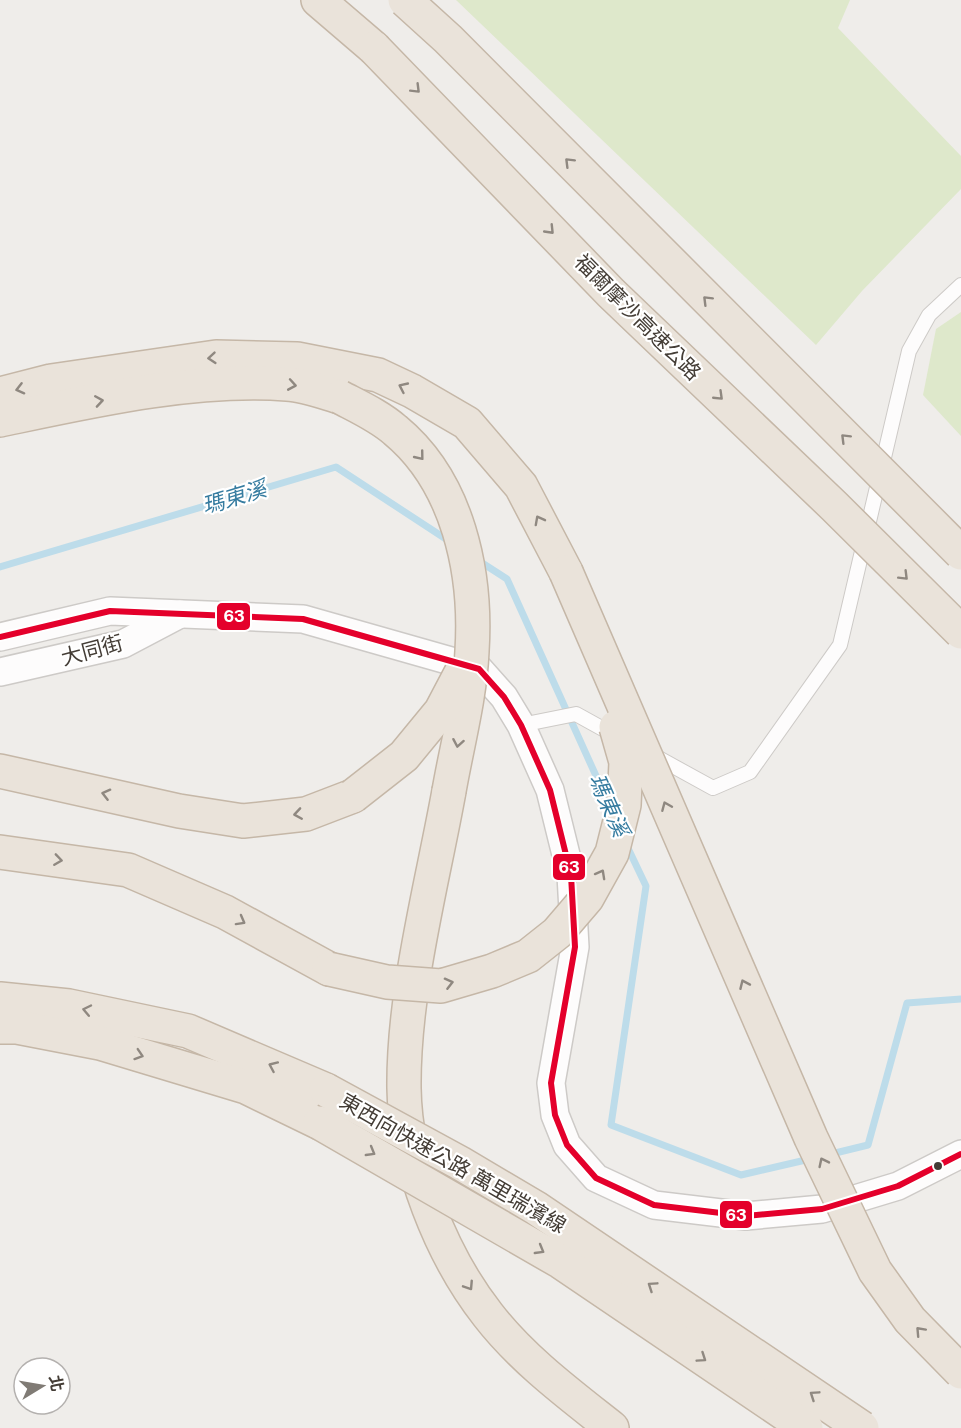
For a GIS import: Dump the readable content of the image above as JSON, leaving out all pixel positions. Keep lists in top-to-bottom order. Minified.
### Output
{"streets":{"highway":["福爾摩沙高速公路","東西向快速公路 萬里瑞濱線"],"street":["大同街"]},"water":["瑪東溪"],"lines":["transit line 63"],"north":"right"}
